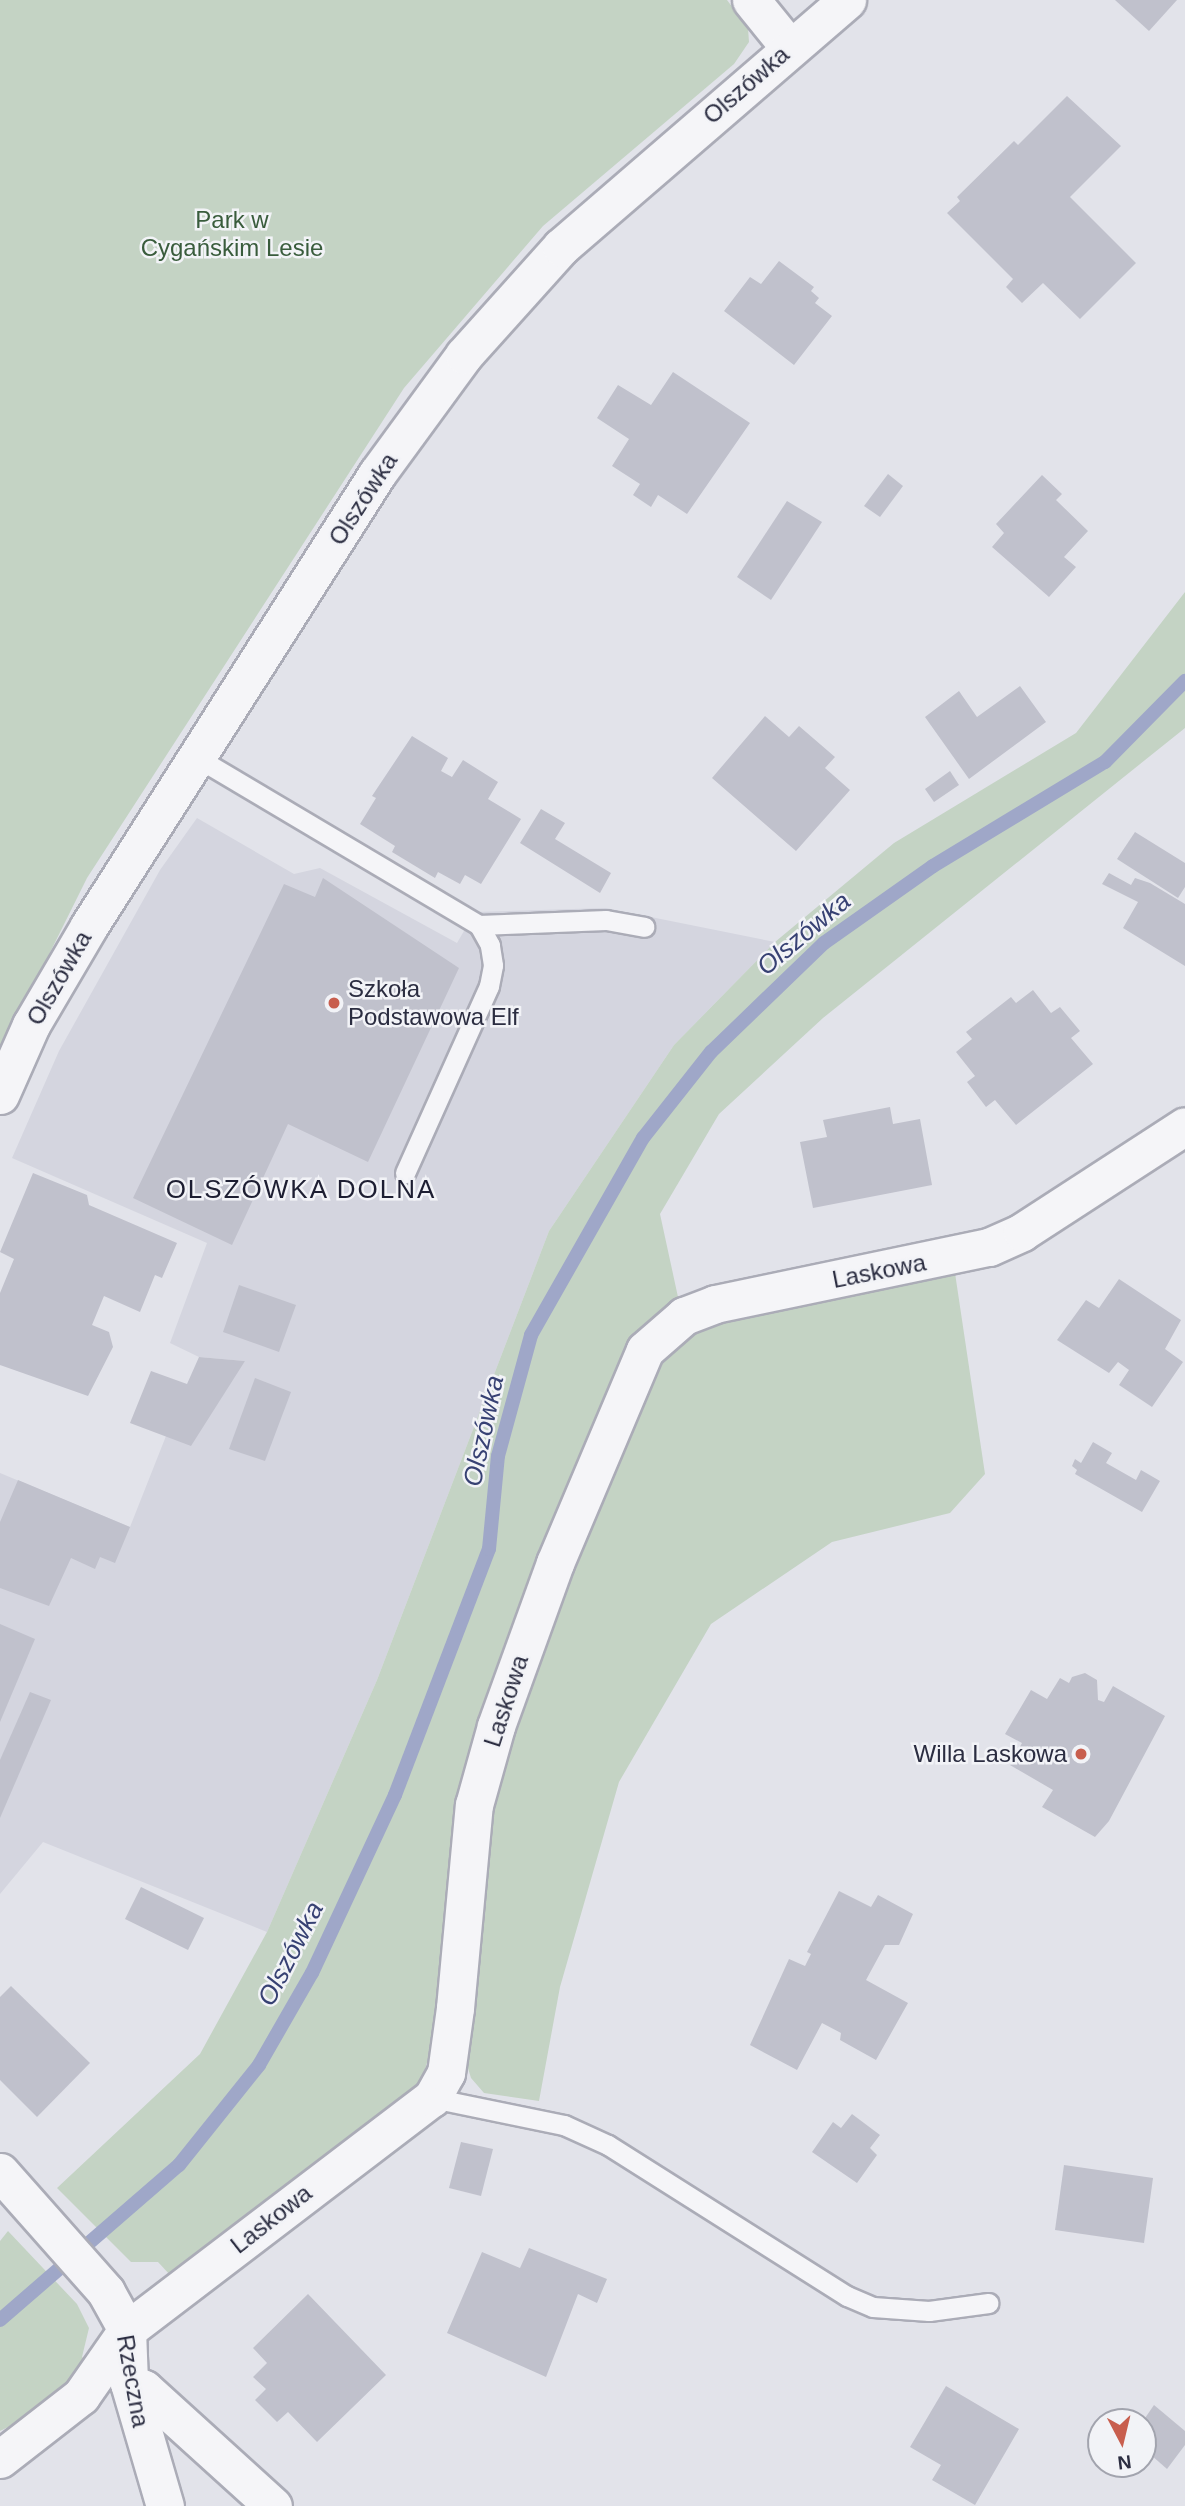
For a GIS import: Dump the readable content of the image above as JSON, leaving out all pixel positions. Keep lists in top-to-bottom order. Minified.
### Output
{"streets":{"street":["Olszówka","Laskowa","Rzeczna"]},"crossings":[["Laskowa","Rzeczna"]],"districts":["OLSZÓWKA DOLNA"],"water":["Olszówka"],"parks":["Park w Cygańskim Lesie"],"places":["Szkoła Podstawowa Elf","Willa Laskowa"],"north":"bottom"}
